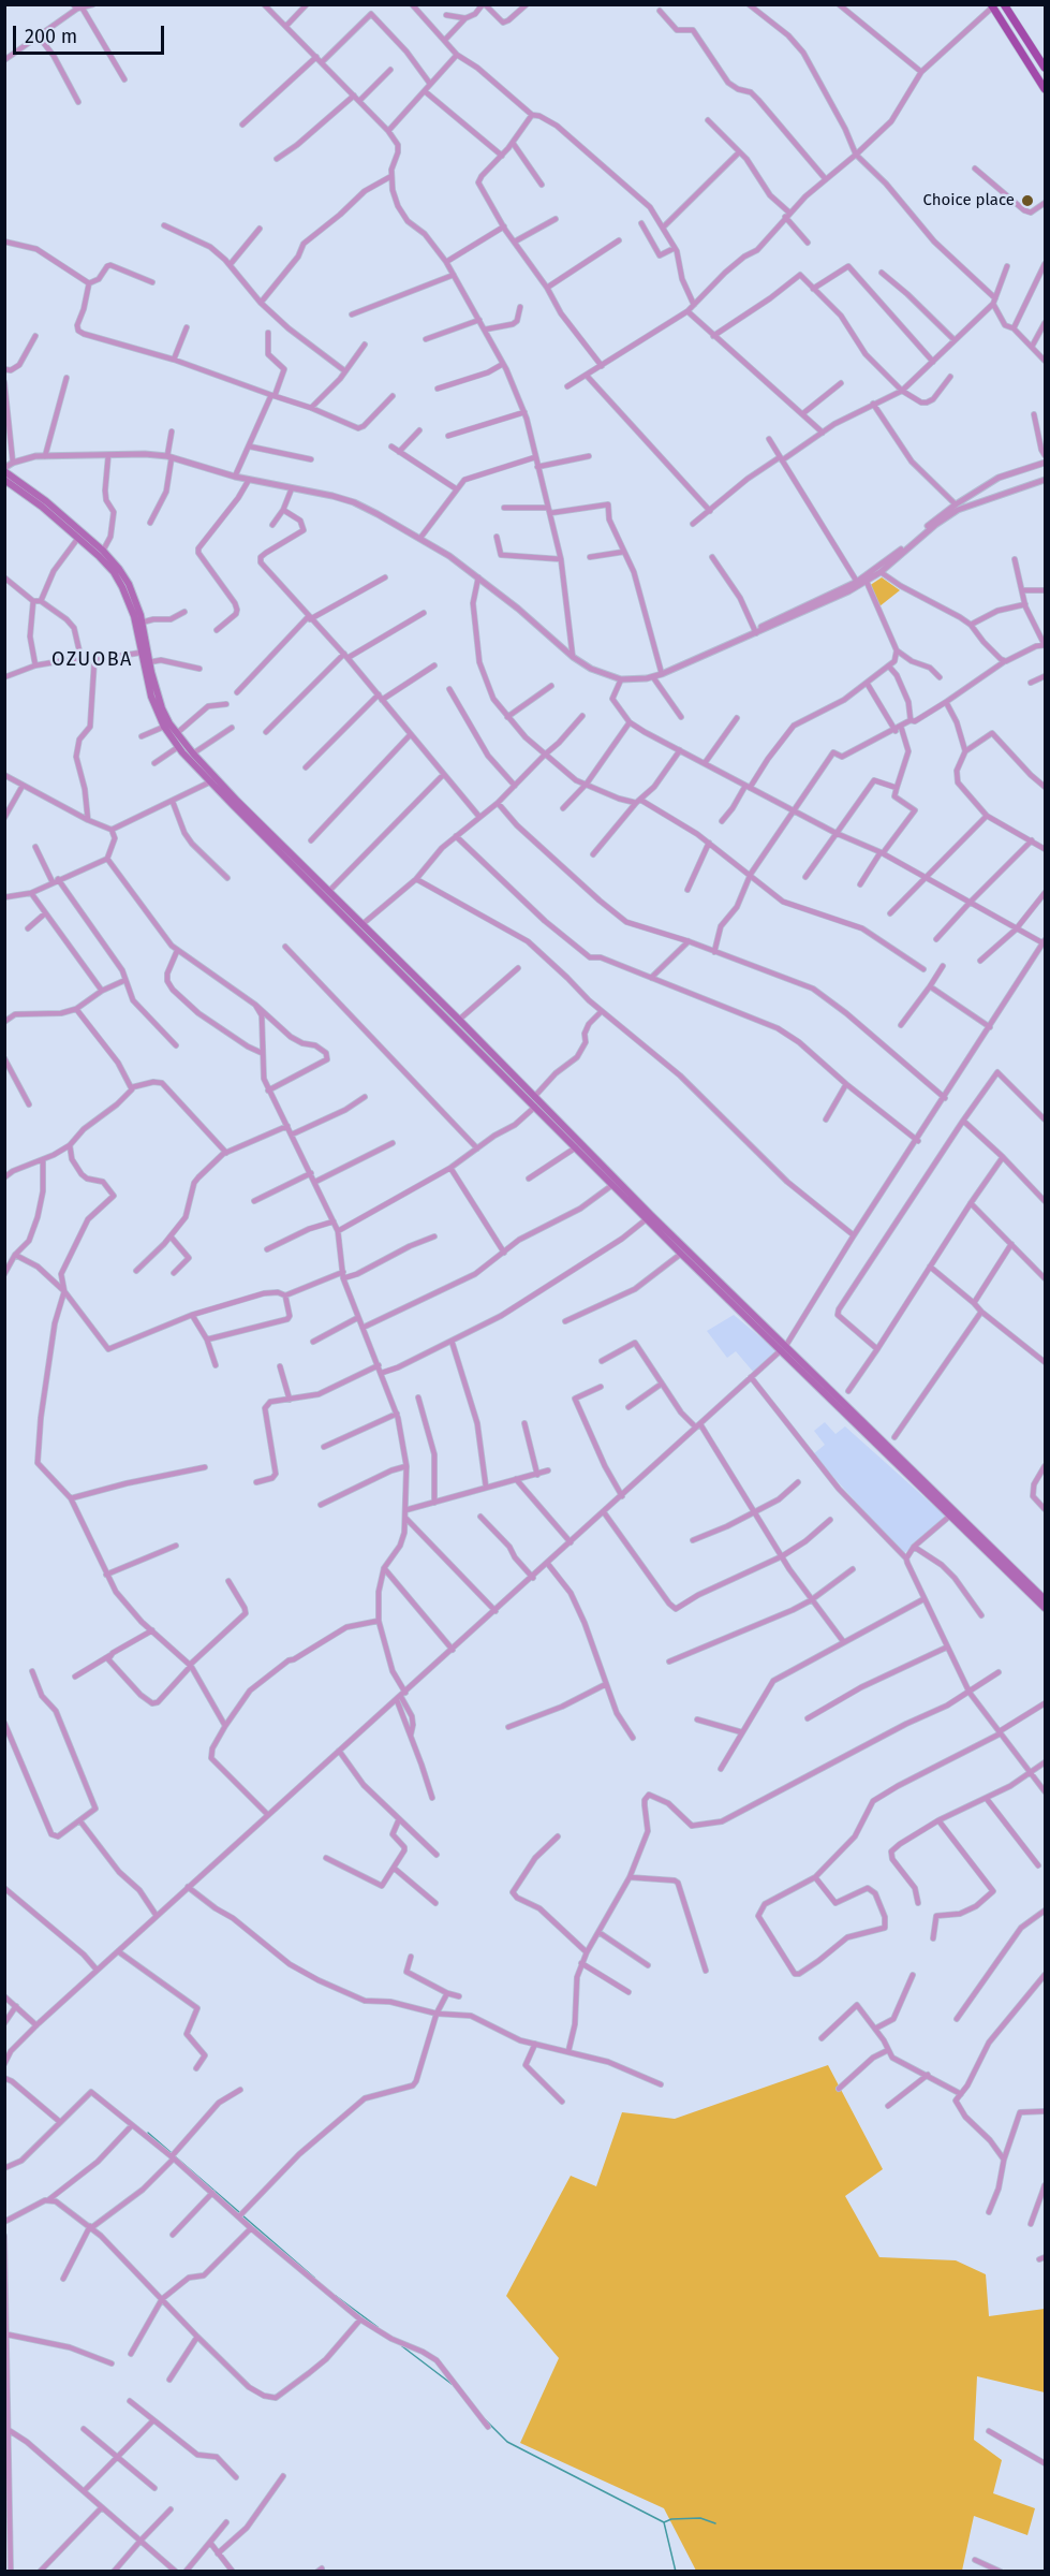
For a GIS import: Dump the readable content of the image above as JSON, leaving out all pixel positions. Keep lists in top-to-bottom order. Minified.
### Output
{"districts":["OZUOBA"],"places":["Choice place"],"scale_bar":"200 m"}
